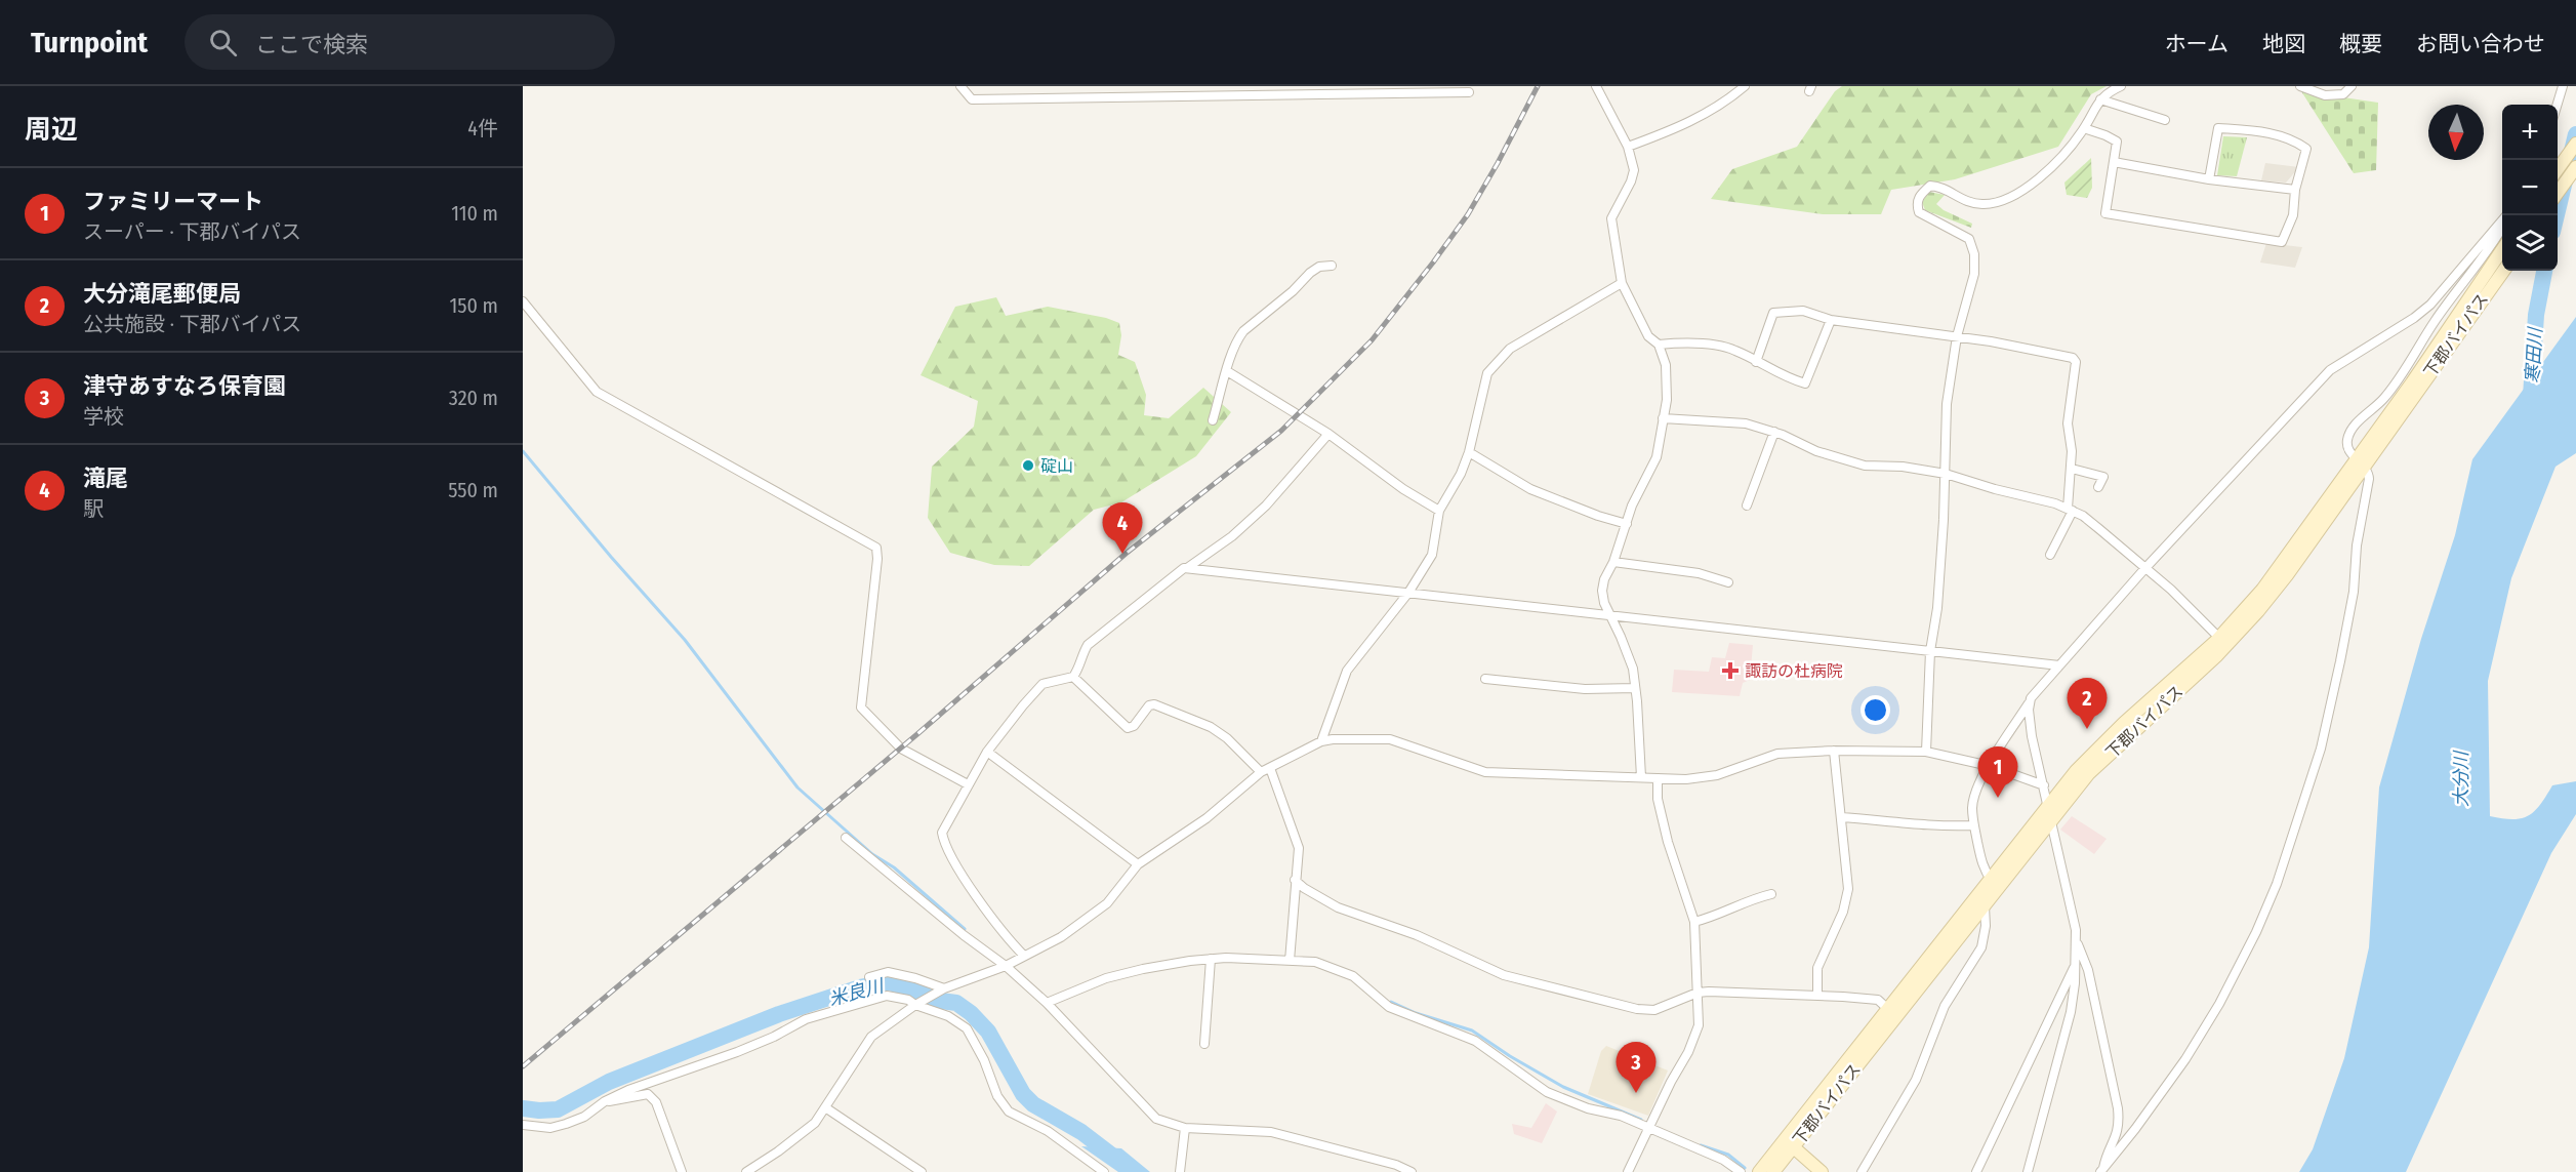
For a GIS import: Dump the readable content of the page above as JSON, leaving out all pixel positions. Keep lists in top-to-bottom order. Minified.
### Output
{"streets":{"street":["下郡バイパス"]},"water":["寒田川","大分川","米良川"],"places":{"other":["碇山"],"health":["諏訪の杜病院"]},"north":"bottom","page":{"header":"Turnpoint","search":"ここで検索","nav":["ホーム","地図","概要","お問い合わせ"],"heading":["周辺","4件"],"map_buttons":["+","−"],"list":[{"mark":"1","name":"ファミリーマート","note":"スーパー · 下郡バイパス","value":"110 m"},{"mark":"2","name":"大分滝尾郵便局","note":"公共施設 · 下郡バイパス","value":"150 m"},{"mark":"3","name":"津守あすなろ保育園","note":"学校","value":"320 m"},{"mark":"4","name":"滝尾","note":"駅","value":"550 m"}],"pins":["4","2","1","3"]}}
